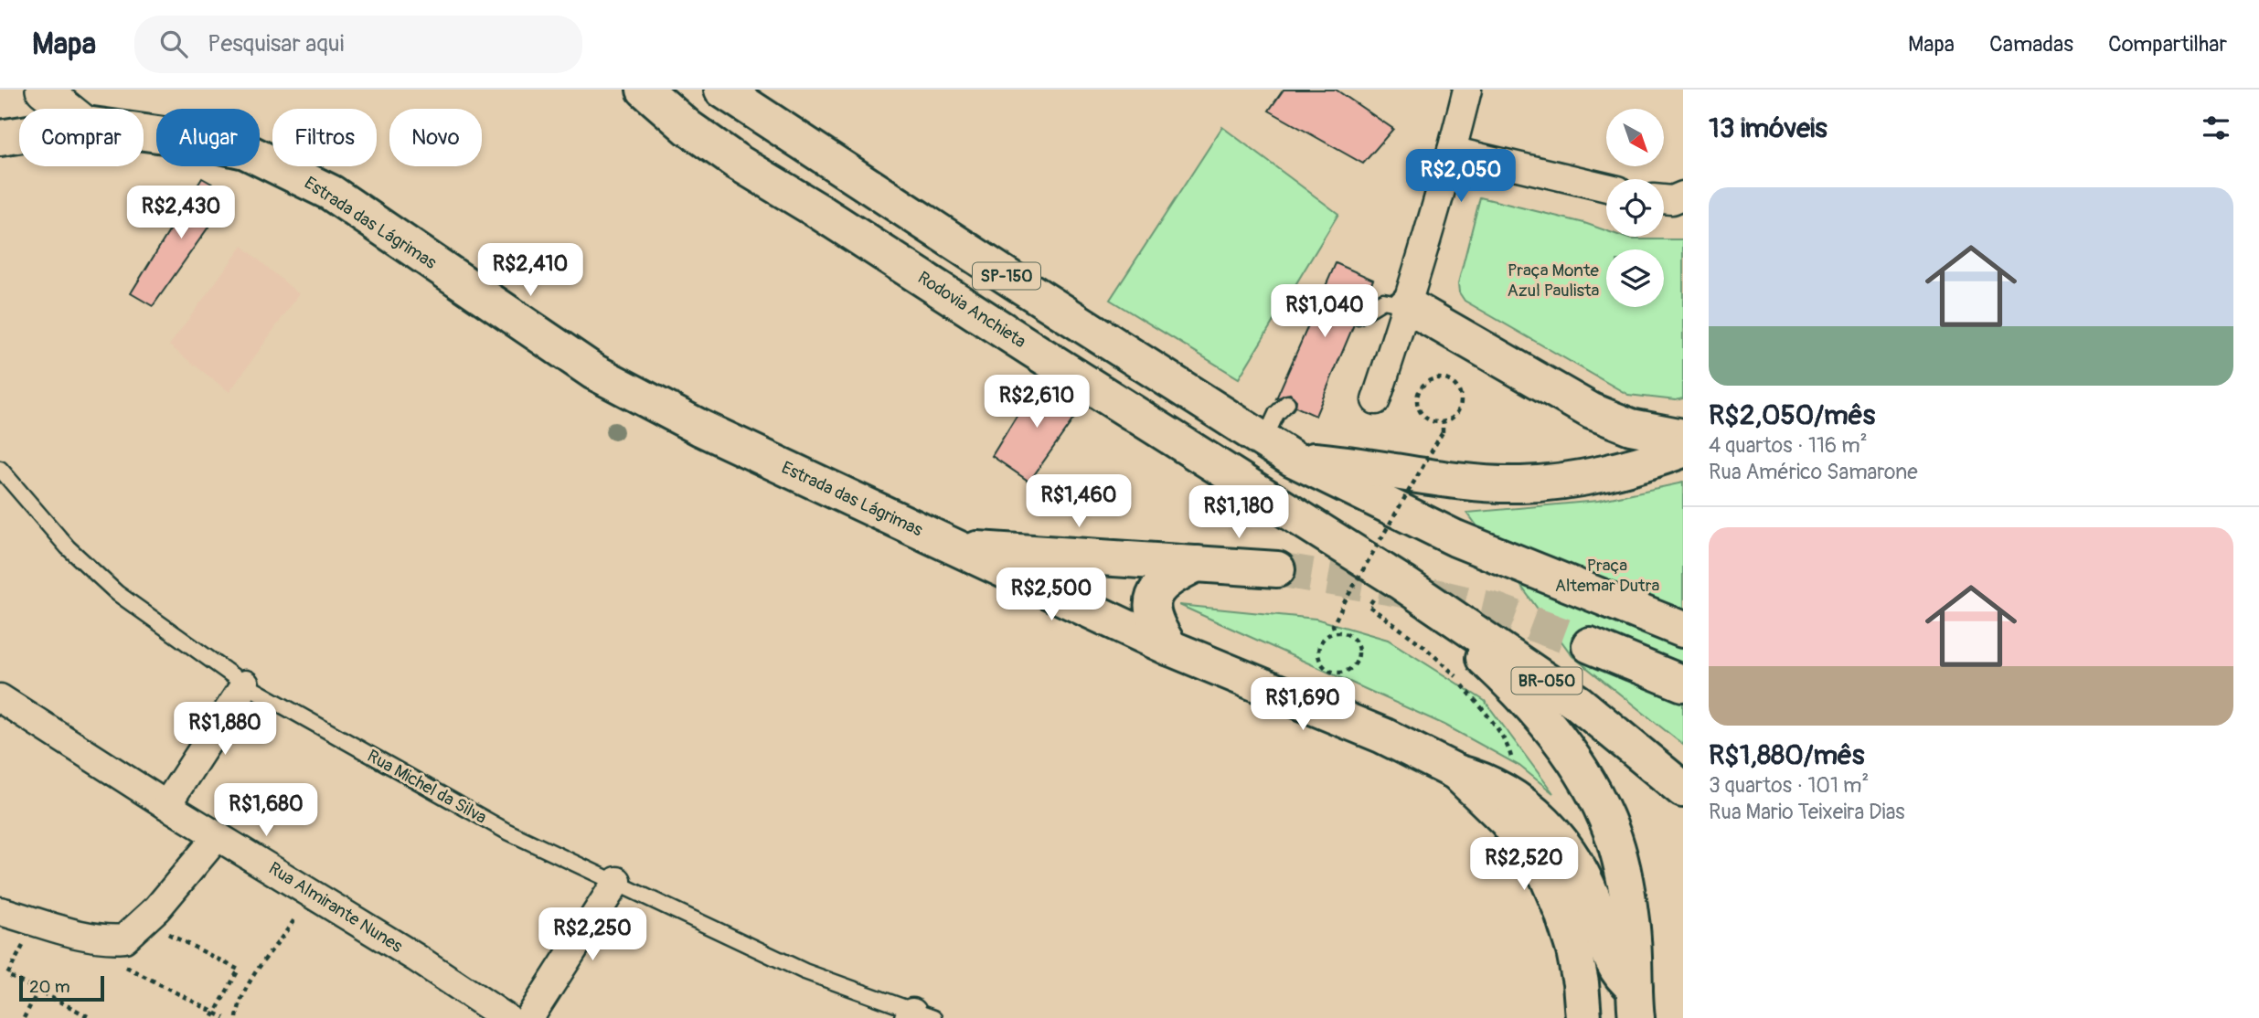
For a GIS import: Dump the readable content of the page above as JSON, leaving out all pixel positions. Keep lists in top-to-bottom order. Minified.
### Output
{"streets":{"main road":["Estrada das Lágrimas","SP-150","Rodovia Anchieta","BR-050"],"street":["Rua Almirante Nunes"],"lane":["Rua Michel da Silva"]},"crossings":[["Rodovia Anchieta","BR-050"]],"parks":["Praça Monte Azul Paulista","Praça Altemar Dutra"],"scale_bar":"20 m","north":"bottom right","page":{"header":"Mapa","search":"Pesquisar aqui","nav":["Mapa","Camadas","Compartilhar"],"heading":"13 imóveis","chip":["Comprar","Alugar","Filtros","Novo"],"price":["R$2,050","R$2,430","R$2,410","R$1,040","R$2,610","R$1,460","R$1,180","R$2,500","R$1,690","R$1,880","R$1,680","R$2,520","R$2,250"],"list":[{"name":"R$2,050/mês","note":"4 quartos · 116 m² · Rua Américo Samarone"},{"name":"R$1,880/mês","note":"3 quartos · 101 m² · Rua Mario Teixeira Dias"}],"scale":"20 m"}}
